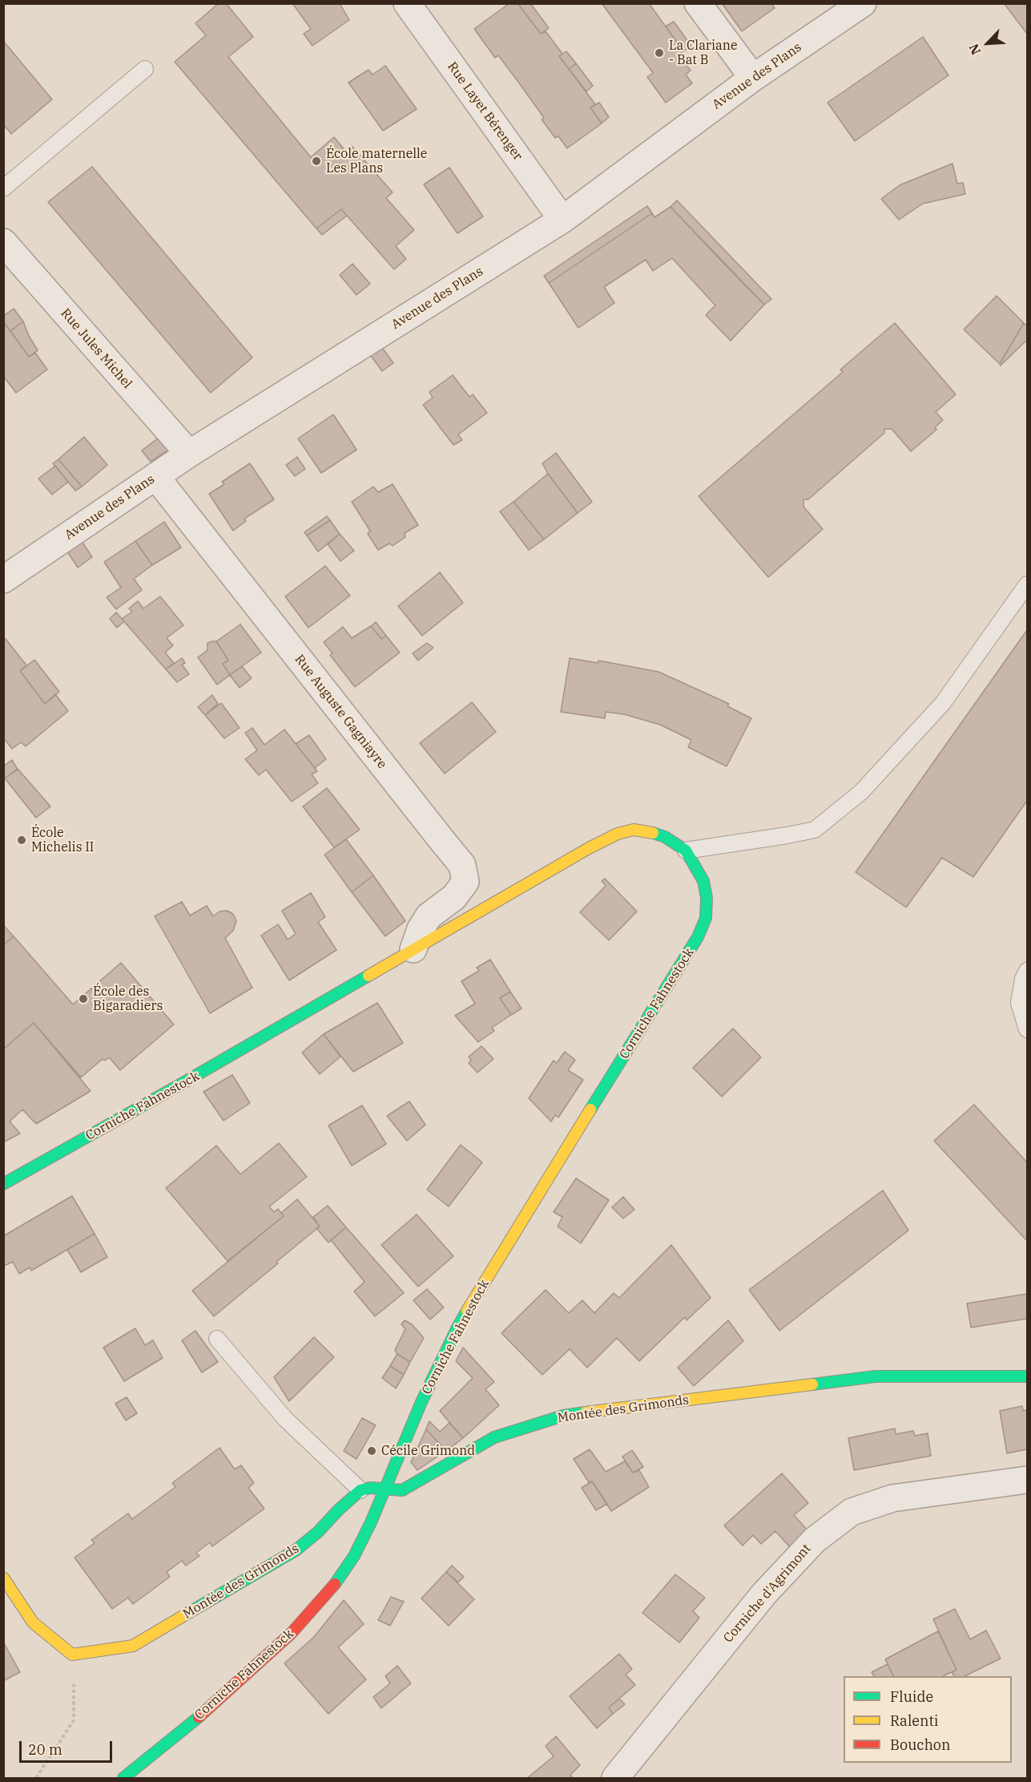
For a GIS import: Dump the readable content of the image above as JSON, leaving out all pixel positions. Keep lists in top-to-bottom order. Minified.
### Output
{"streets":{"main road":["Corniche Fahnestock","Montée des Grimonds"],"street":["Avenue des Plans","Rue Layet Bérenger","Rue Jules Michel","Rue Auguste Gagniayre","Corniche d'Agrimont"]},"crossings":[["Avenue des Plans","Rue Layet Bérenger"],["Avenue des Plans","Rue Jules Michel"],["Avenue des Plans","Rue Auguste Gagniayre"],["Rue Auguste Gagniayre","Corniche Fahnestock"],["Corniche Fahnestock","Montée des Grimonds"]],"places":["La Clariane - Bat B","École maternelle Les Plans","École Michelis II","École des Bigaradiers","Cécile Grimond"],"legend":["Fluide","Ralenti","Bouchon"],"scale_bar":"20 m","north":"bottom left"}
